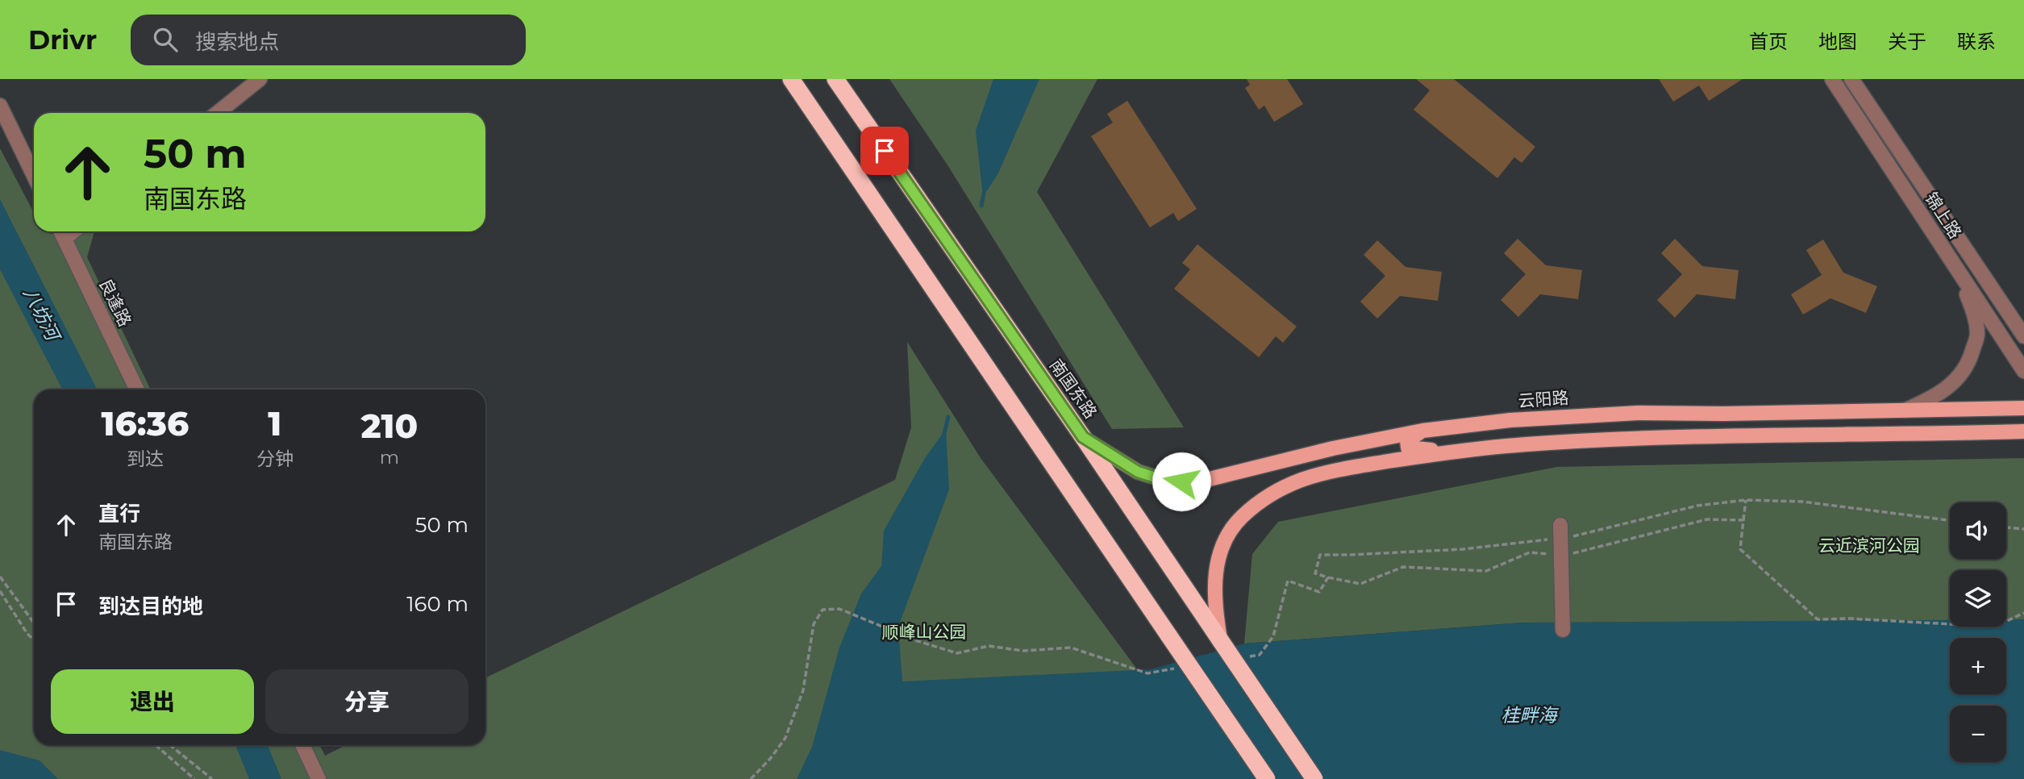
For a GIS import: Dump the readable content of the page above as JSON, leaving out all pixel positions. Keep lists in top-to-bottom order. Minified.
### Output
{"streets":{"highway":["南国东路"],"main road":["云阳路"],"street":["锦上路","良逢路"]},"crossings":[["南国东路","云阳路"]],"water":["八坊河","桂畔海"],"parks":["云近滨河公园","顺峰山公园"],"page":{"header":"Drivr","search":"搜索地点","nav":["首页","地图","关于","联系"],"turn":["50 m","南国东路"],"eta":["16:36","到达","1","分钟","210","m"],"list":[{"name":"直行","note":"南国东路","value":"50 m"},{"name":"到达目的地","value":"160 m"}],"map_buttons":["+","−"],"buttons":["退出","分享"]}}
